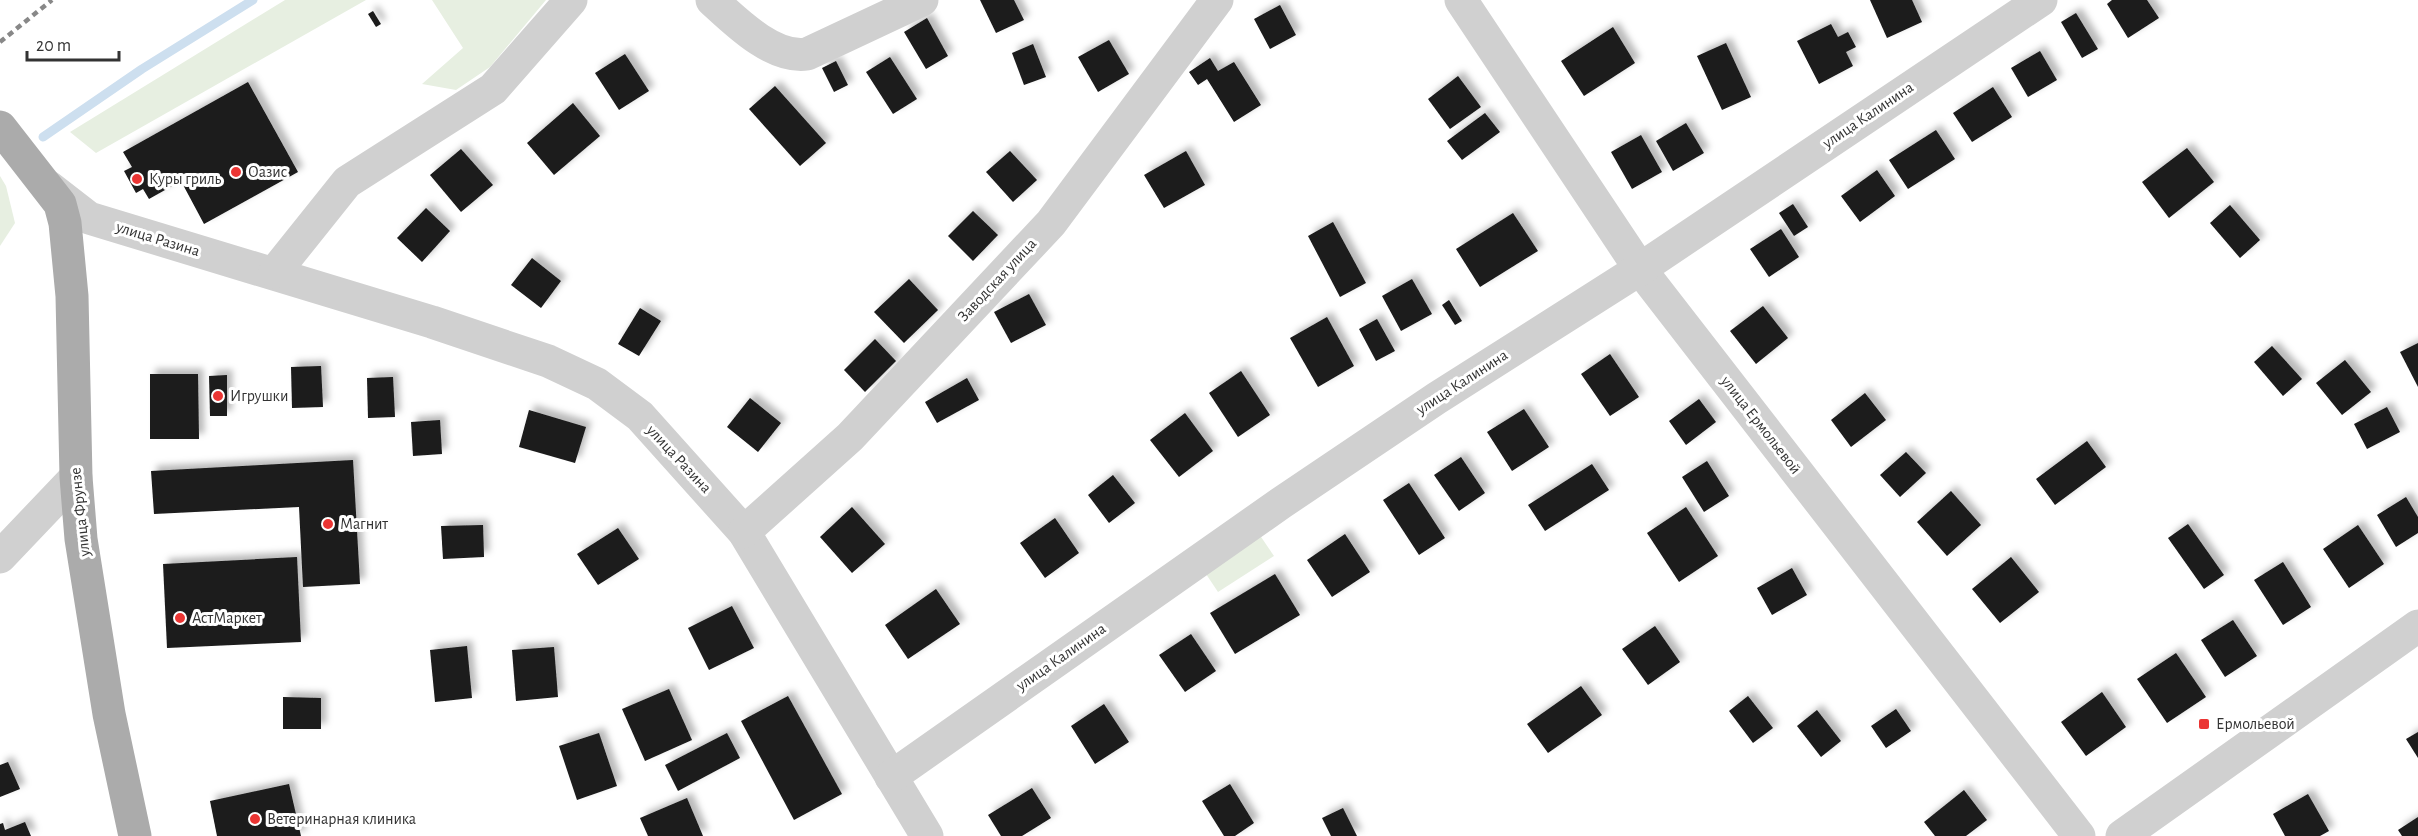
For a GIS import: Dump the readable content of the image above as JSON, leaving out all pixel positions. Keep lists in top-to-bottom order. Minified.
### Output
{"streets":{"main road":["улица Фрунзе"],"street":["улица Калинина","улица Разина","Заводская улица","улица Ермольевой"]},"crossings":[["улица Калинина","улица Разина"],["улица Калинина","улица Ермольевой"],["улица Разина","Заводская улица"],["улица Разина","улица Фрунзе"]],"places":{"other":["Оазис","Куры гриль","Игрушки","Магнит","АстМаркет","Ветеринарная клиника"],"transit":["Ермольевой"]},"scale_bar":"20 m"}
